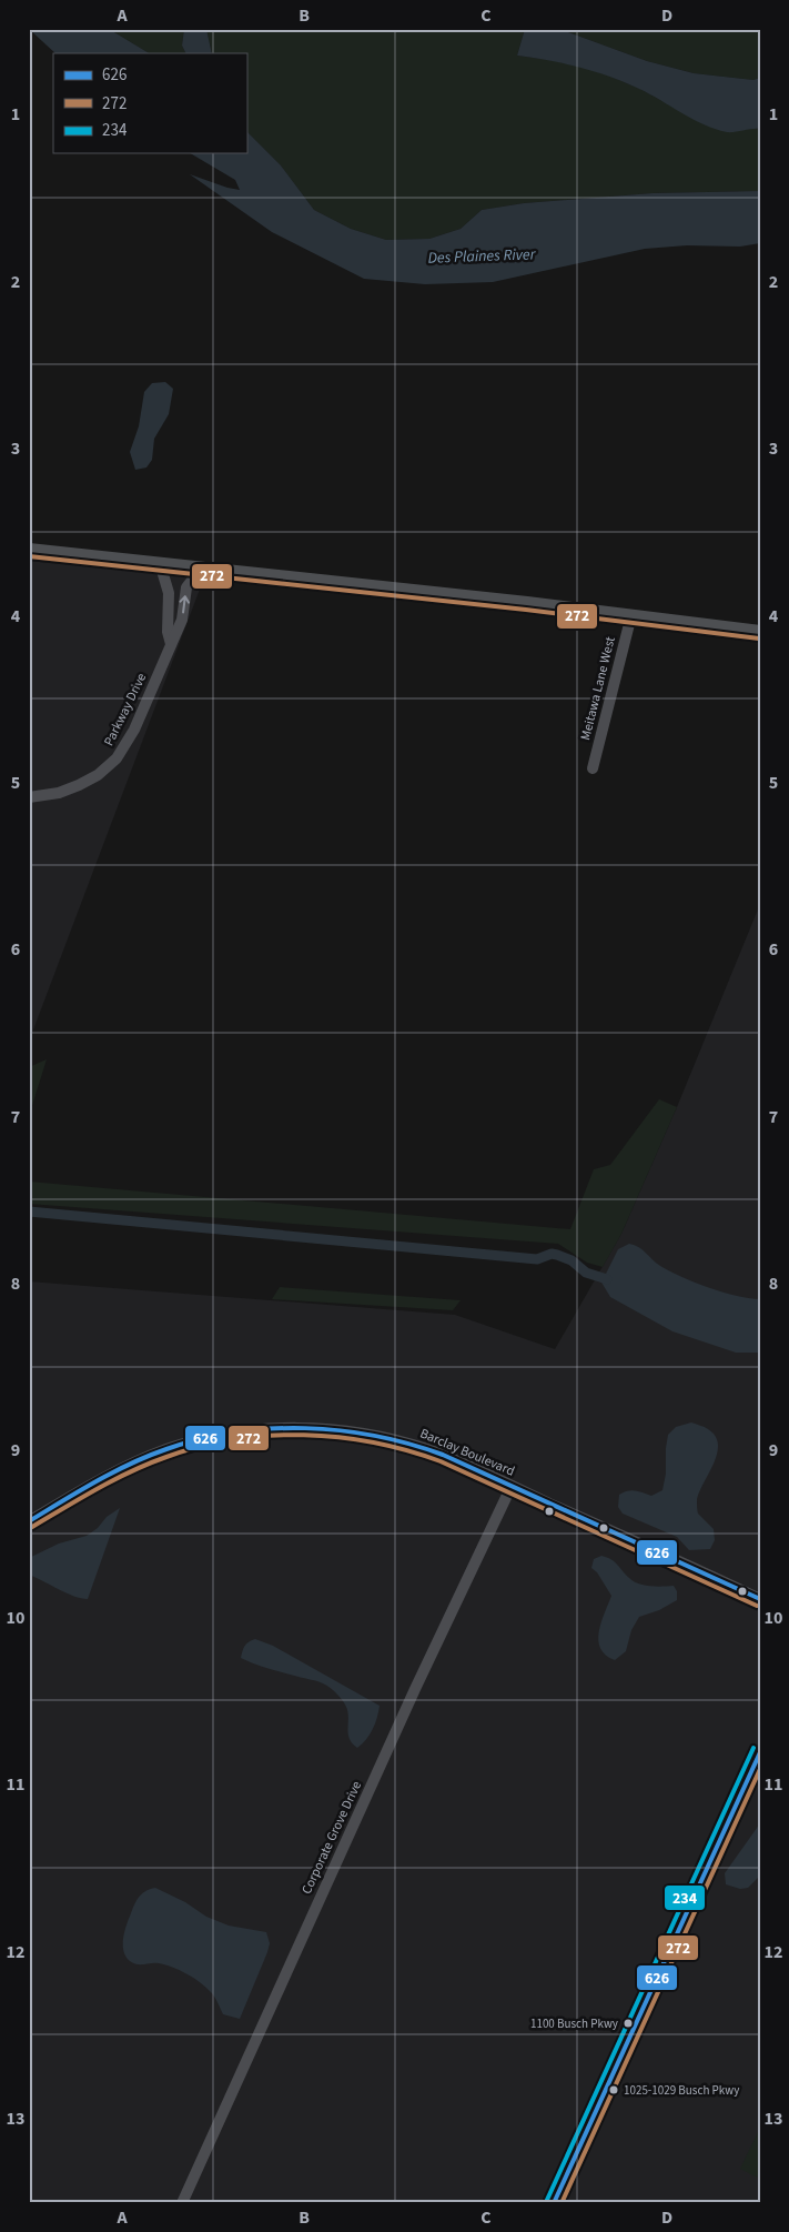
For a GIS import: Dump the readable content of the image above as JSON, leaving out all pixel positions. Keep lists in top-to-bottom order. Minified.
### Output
{"streets":{"street":["Meitawa Lane West","Parkway Drive","Barclay Boulevard","Corporate Grove Drive"]},"crossings":[["Barclay Boulevard","Corporate Grove Drive"]],"water":["Des Plaines River"],"places":["1100 Busch Pkwy","1025-1029 Busch Pkwy"],"lines":["transit line 272","transit line 626","transit line 234"],"legend":["626","272","234"],"grid":{"columns":["A","B","C","D"],"rows":["1","2","3","4","5","6","7","8","9","10","11","12","13"]}}
